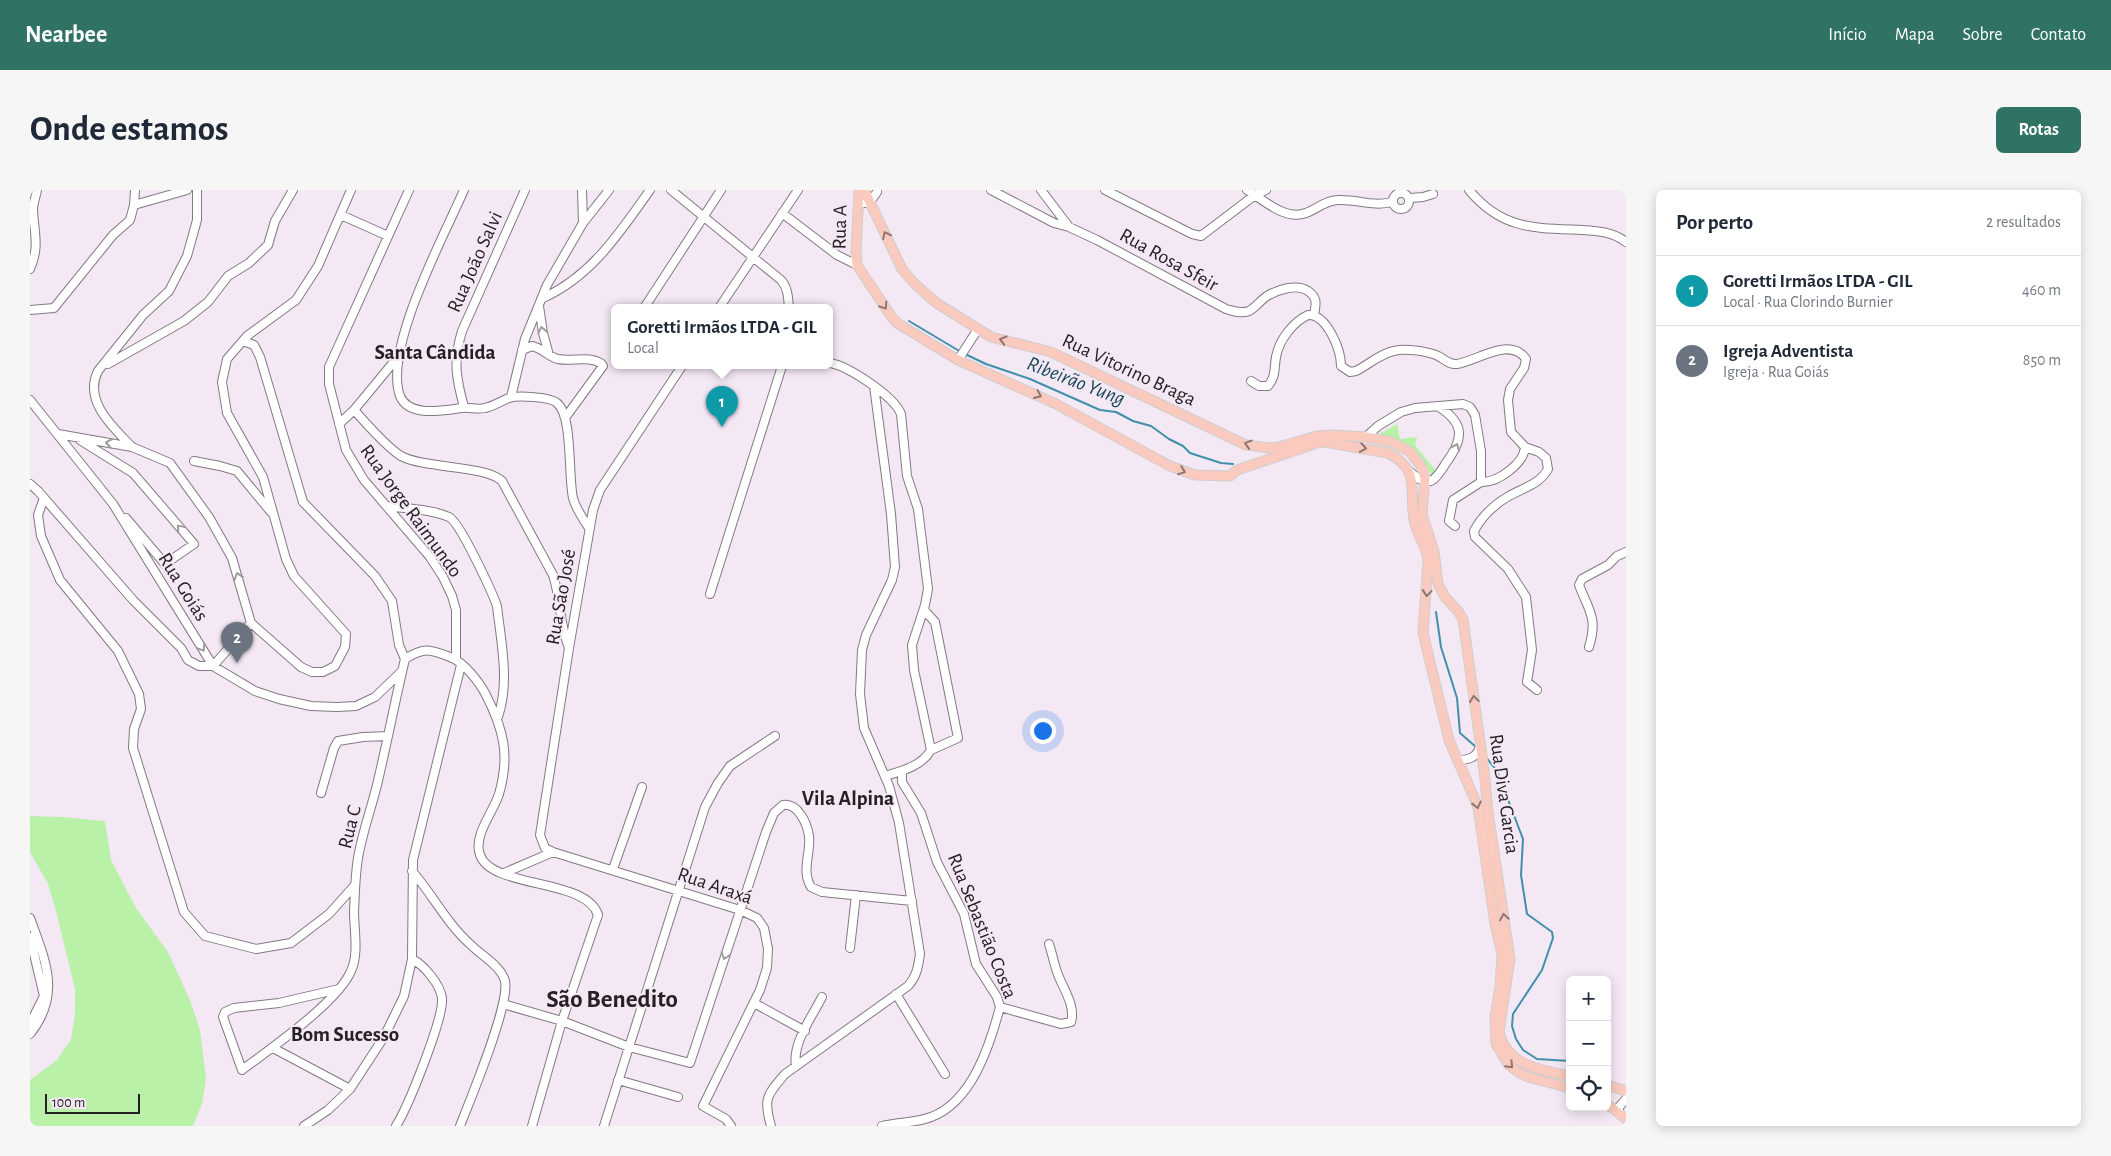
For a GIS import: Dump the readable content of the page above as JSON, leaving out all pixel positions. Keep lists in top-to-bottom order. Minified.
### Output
{"streets":{"main road":["Rua A","Rua Vitorino Braga","Rua Diva Garcia"],"street":["Rua Rosa Sfeir","Rua João Salvi","Rua Jorge Raimundo","Rua Goiás","Rua São José","Rua C","Rua Araxá","Rua Sebastião Costa"]},"crossings":[["Rua Vitorino Braga","Rua Diva Garcia"],["Rua Goiás","Rua C"],["Rua São José","Rua Araxá"]],"districts":["Santa Cândida","Vila Alpina","São Benedito","Bom Sucesso"],"water":["Ribeirão Yung"],"scale_bar":"100 m","page":{"header":"Nearbee","nav":["Início","Mapa","Sobre","Contato"],"buttons":"Rotas","title":"Onde estamos","heading":["Por perto","2 resultados"],"list":[{"mark":"1","name":"Goretti Irmãos LTDA - GIL","note":"Local · Rua Clorindo Burnier","value":"460 m"},{"mark":"2","name":"Igreja Adventista","note":"Igreja · Rua Goiás","value":"850 m"}],"popup":["Goretti Irmãos LTDA - GIL","Local"],"pins":["1","2"],"map_buttons":["+","−"],"scale":"100 m"}}
